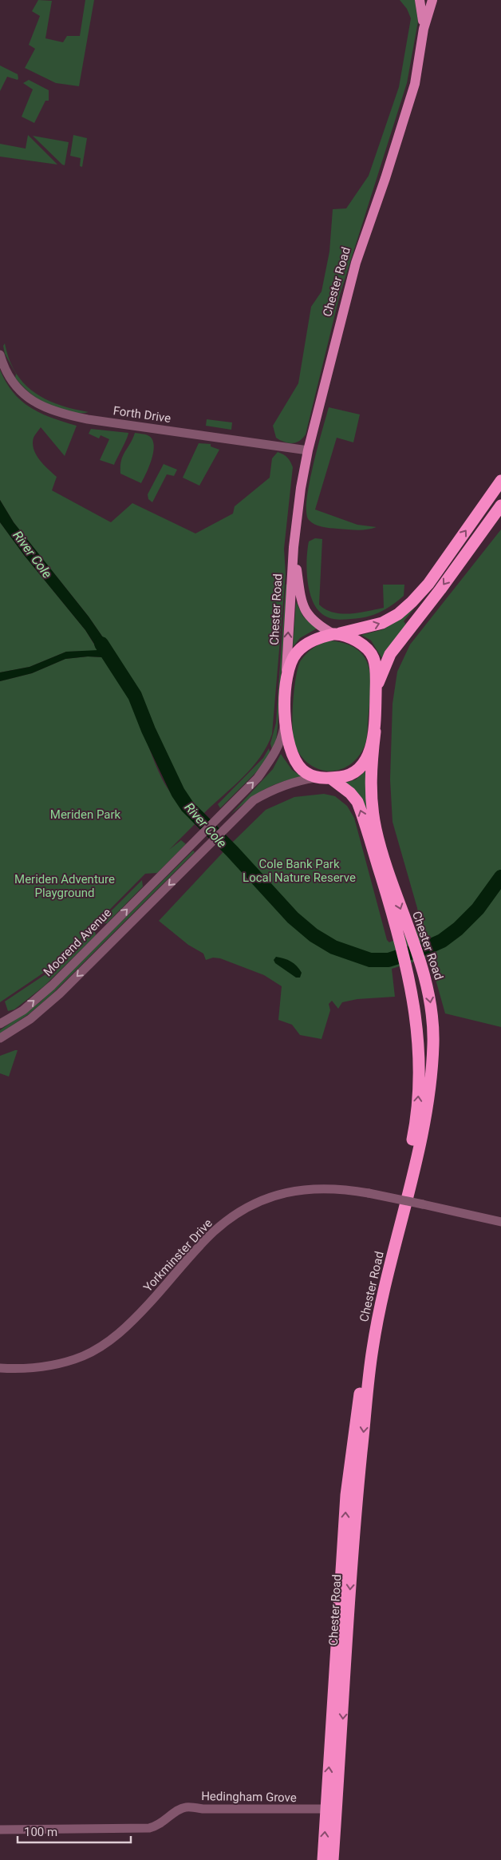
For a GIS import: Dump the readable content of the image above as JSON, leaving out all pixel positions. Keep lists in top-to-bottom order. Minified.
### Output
{"streets":{"highway":["Chester Road"],"street":["Forth Drive","Moorend Avenue","Yorkminster Drive","Hedingham Grove"]},"crossings":[["Chester Road","Forth Drive"],["Chester Road","Moorend Avenue"],["Chester Road","Hedingham Grove"]],"water":["River Cole"],"parks":["Meriden Park","Cole Bank Park Local Nature Reserve","Meriden Adventure Playground"],"scale_bar":"100 m"}
